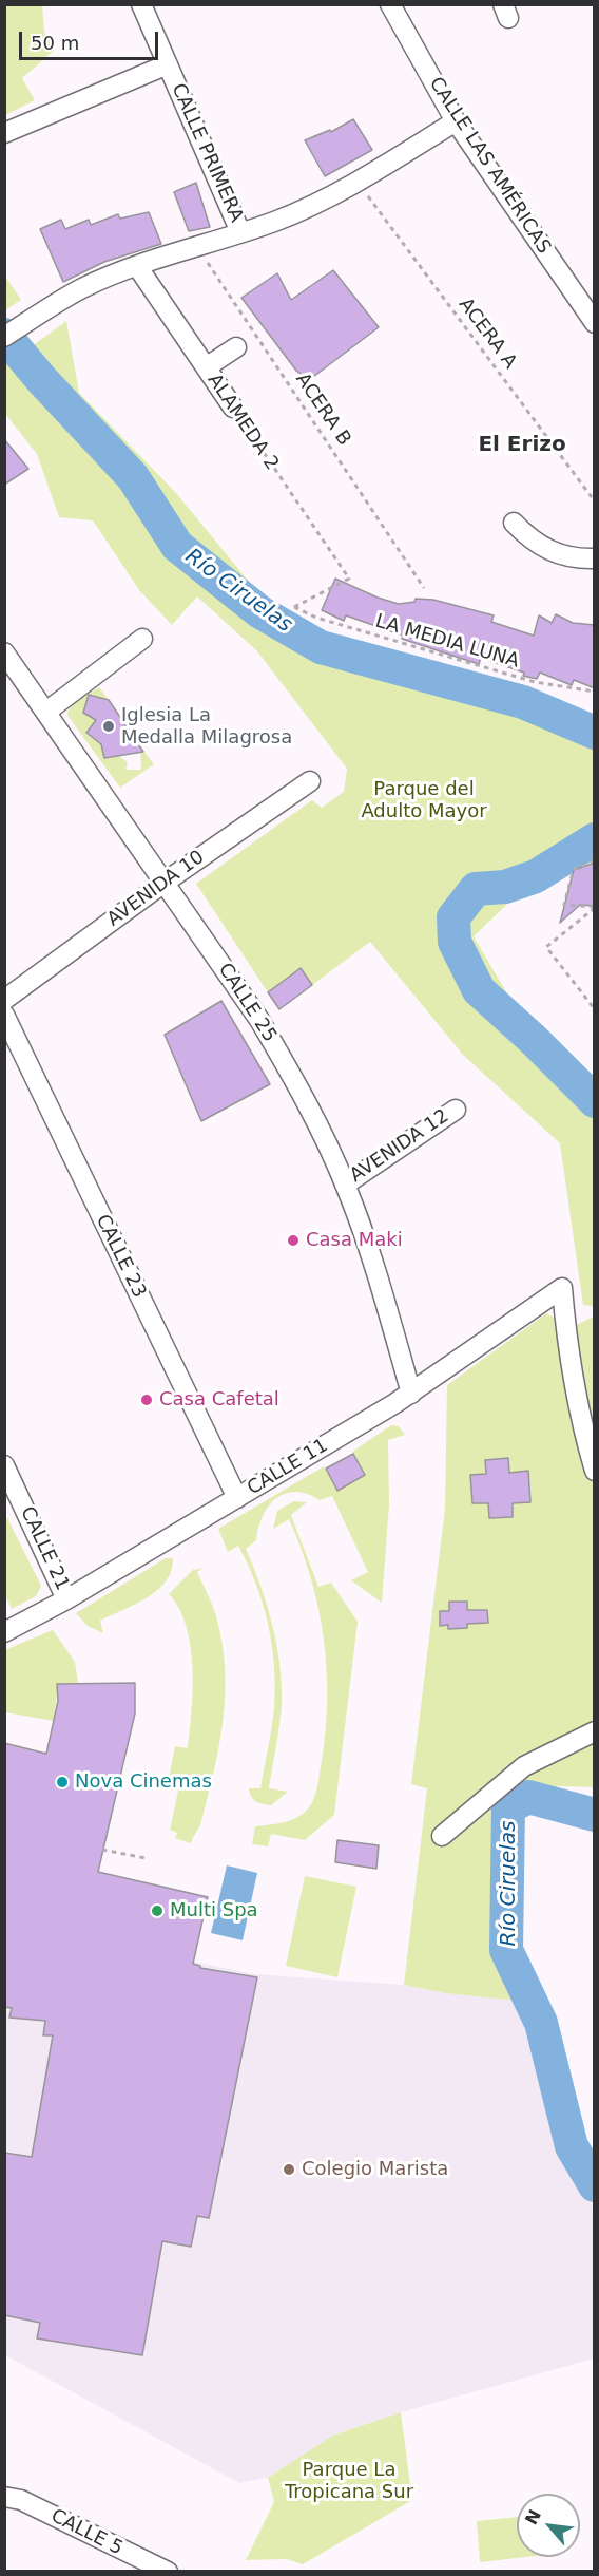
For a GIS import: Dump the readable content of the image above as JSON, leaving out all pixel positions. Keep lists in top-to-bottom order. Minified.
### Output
{"streets":{"street":["CALLE PRIMERA","CALLE LAS AMÉRICAS","ALAMEDA 2","AVENIDA 10","CALLE 25","AVENIDA 12","CALLE 23","CALLE 11","CALLE 21","CALLE 5"],"path":["ACERA A","ACERA B","LA MEDIA LUNA"]},"crossings":[["ALAMEDA 2","LA MEDIA LUNA"],["AVENIDA 10","CALLE 25"],["CALLE 25","AVENIDA 12"],["CALLE 25","CALLE 11"],["CALLE 23","CALLE 11"],["CALLE 11","CALLE 21"]],"districts":["El Erizo"],"water":["Río Ciruelas"],"parks":["Parque del Adulto Mayor","Parque La Tropicana Sur"],"places":["Iglesia La Medalla Milagrosa","Casa Maki","Casa Cafetal","Nova Cinemas","Multi Spa","Colegio Marista"],"scale_bar":"50 m","north":"top left"}
